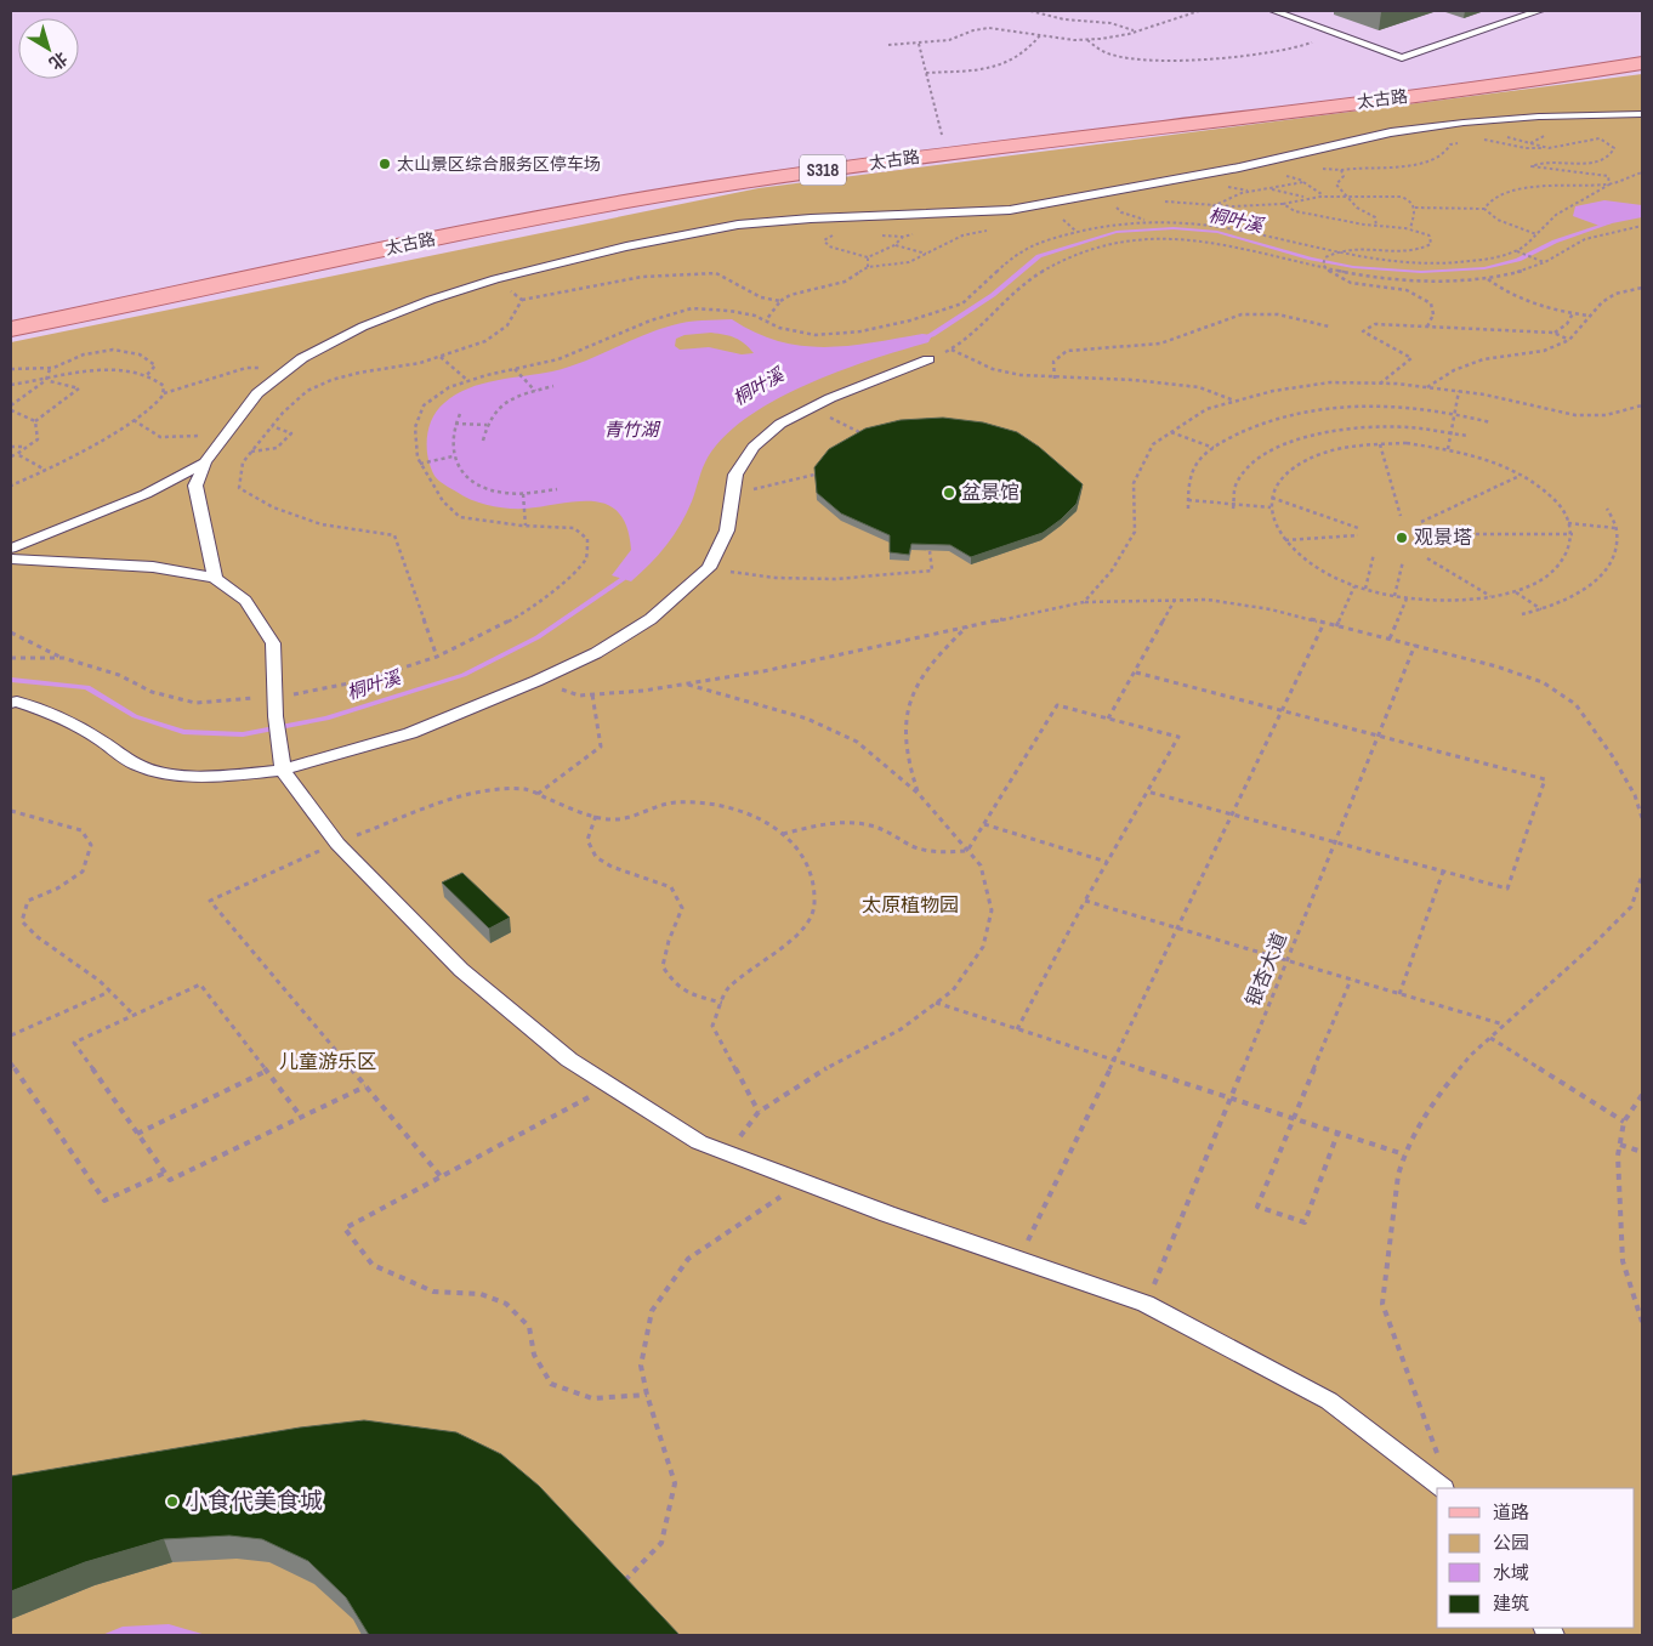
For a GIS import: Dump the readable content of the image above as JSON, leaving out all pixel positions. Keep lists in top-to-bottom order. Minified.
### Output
{"streets":{"main road":["太古路","S318"],"path":["银杏大道"]},"water":["桐叶溪","青竹湖"],"parks":["太原植物园","儿童游乐区"],"places":["太山景区综合服务区停车场","盆景馆","观景塔","小食代美食城"],"legend":["道路","公园","水域","建筑"],"north":"bottom right"}
